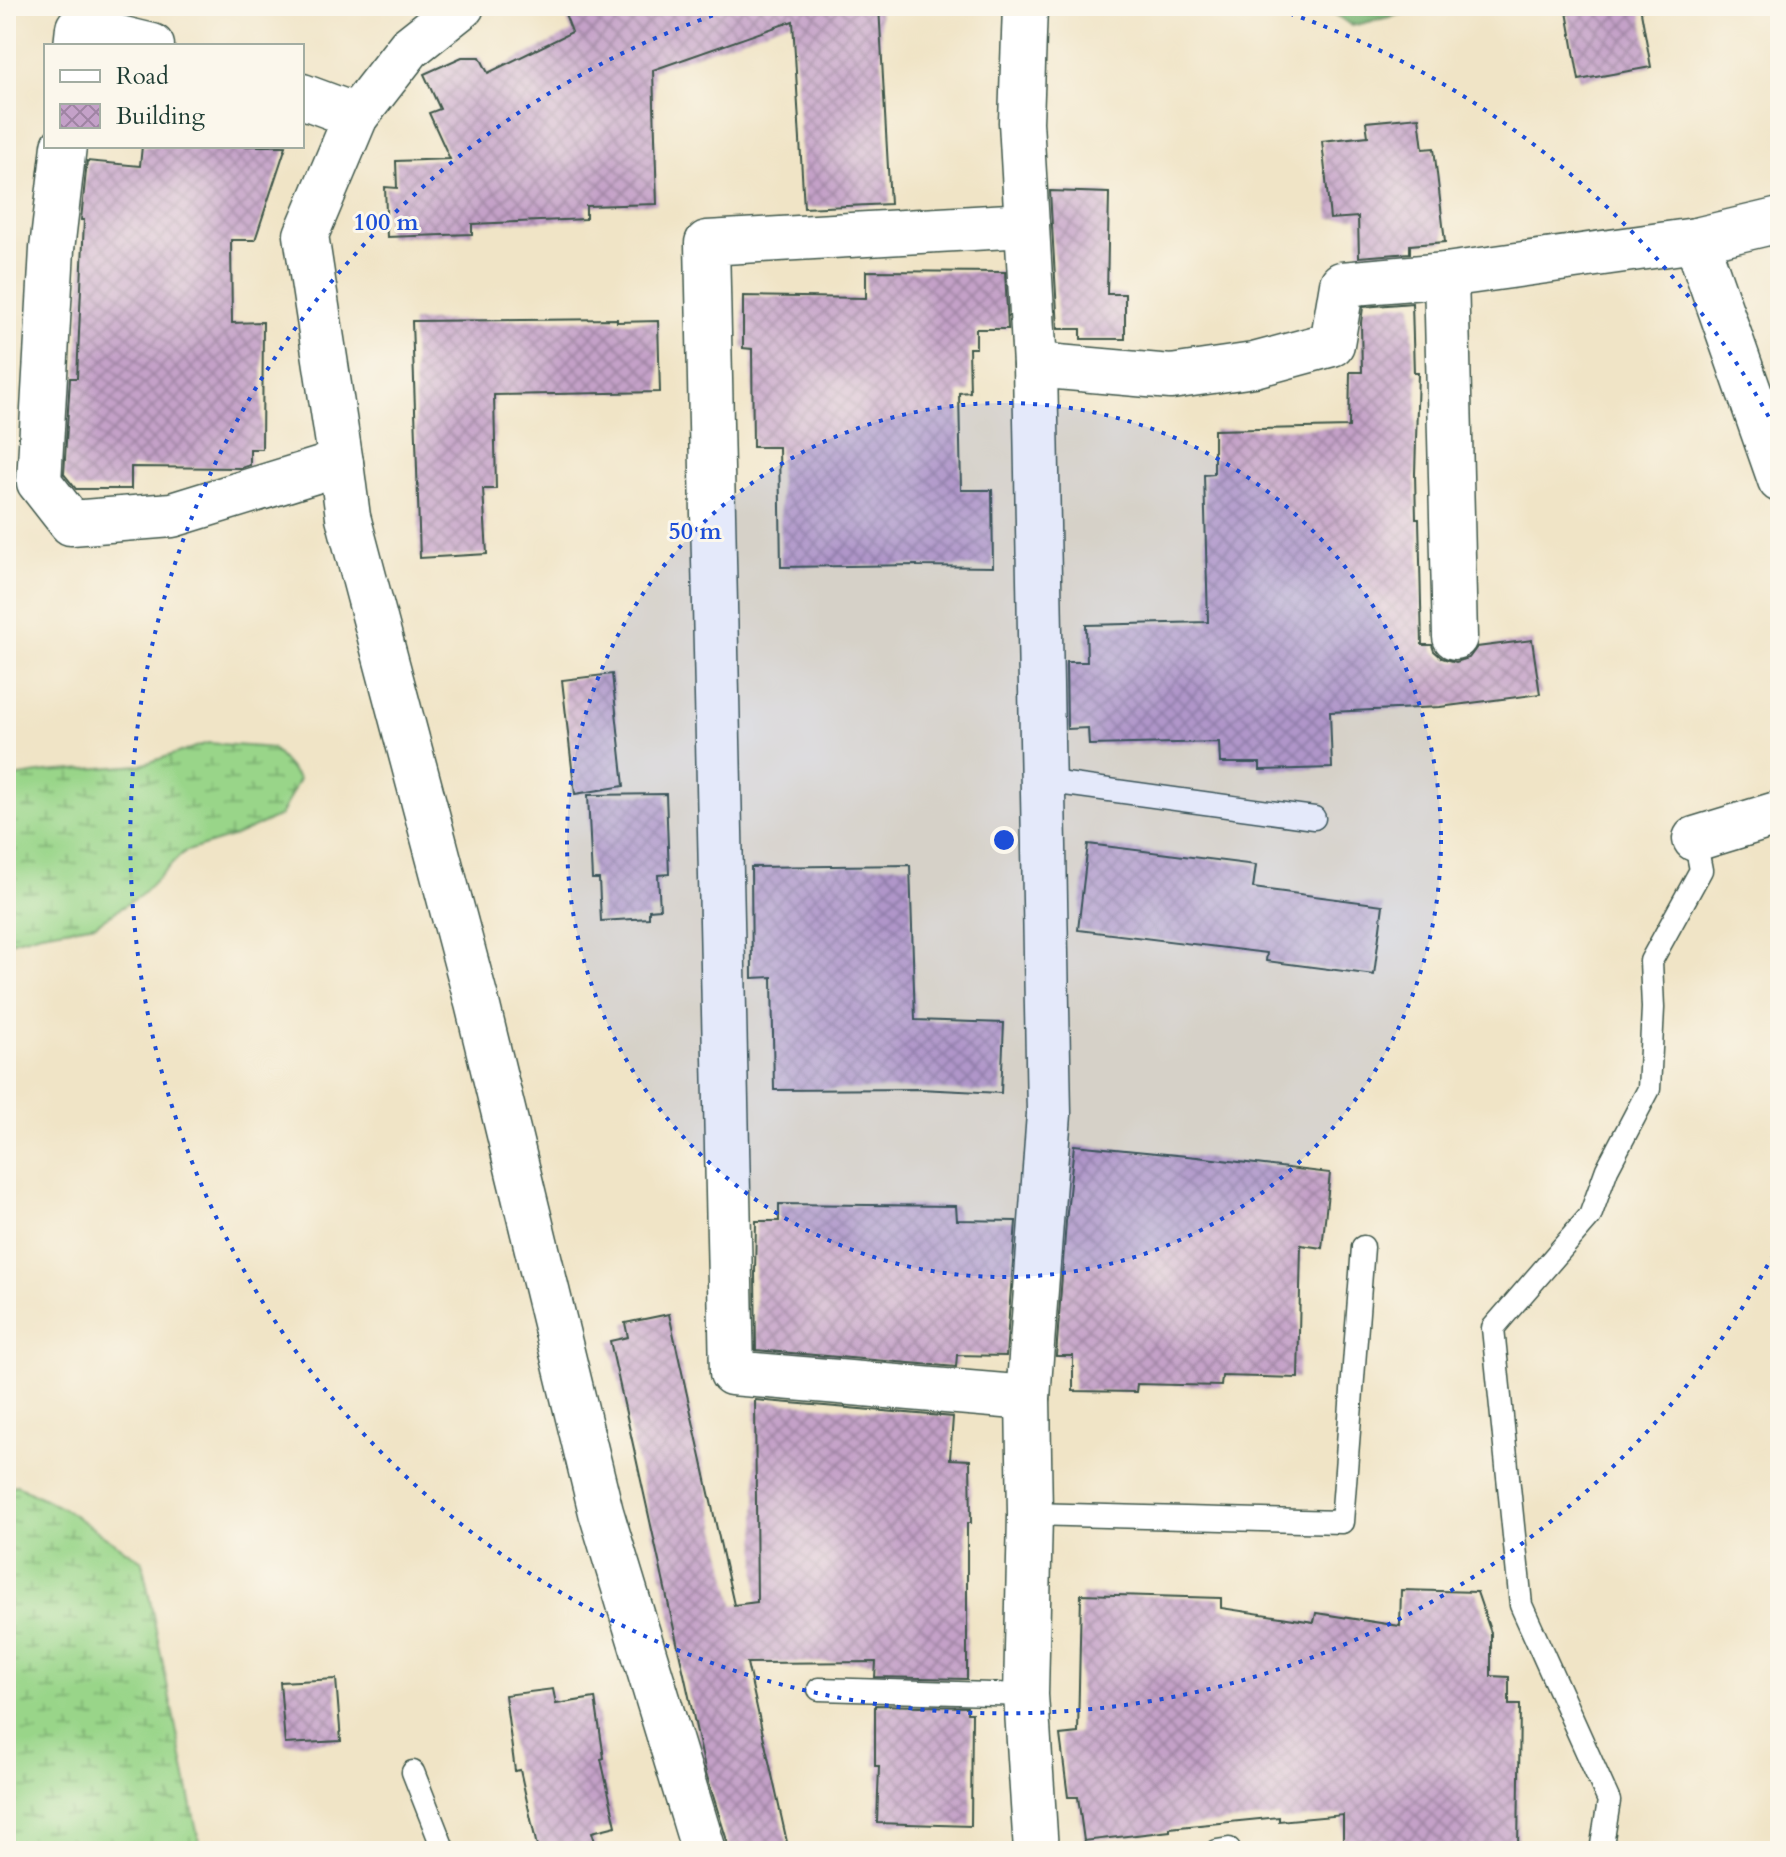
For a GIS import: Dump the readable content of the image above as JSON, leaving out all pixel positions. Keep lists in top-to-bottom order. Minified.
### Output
{"legend":["Road","Building"],"rings":["100 m","50 m"]}
